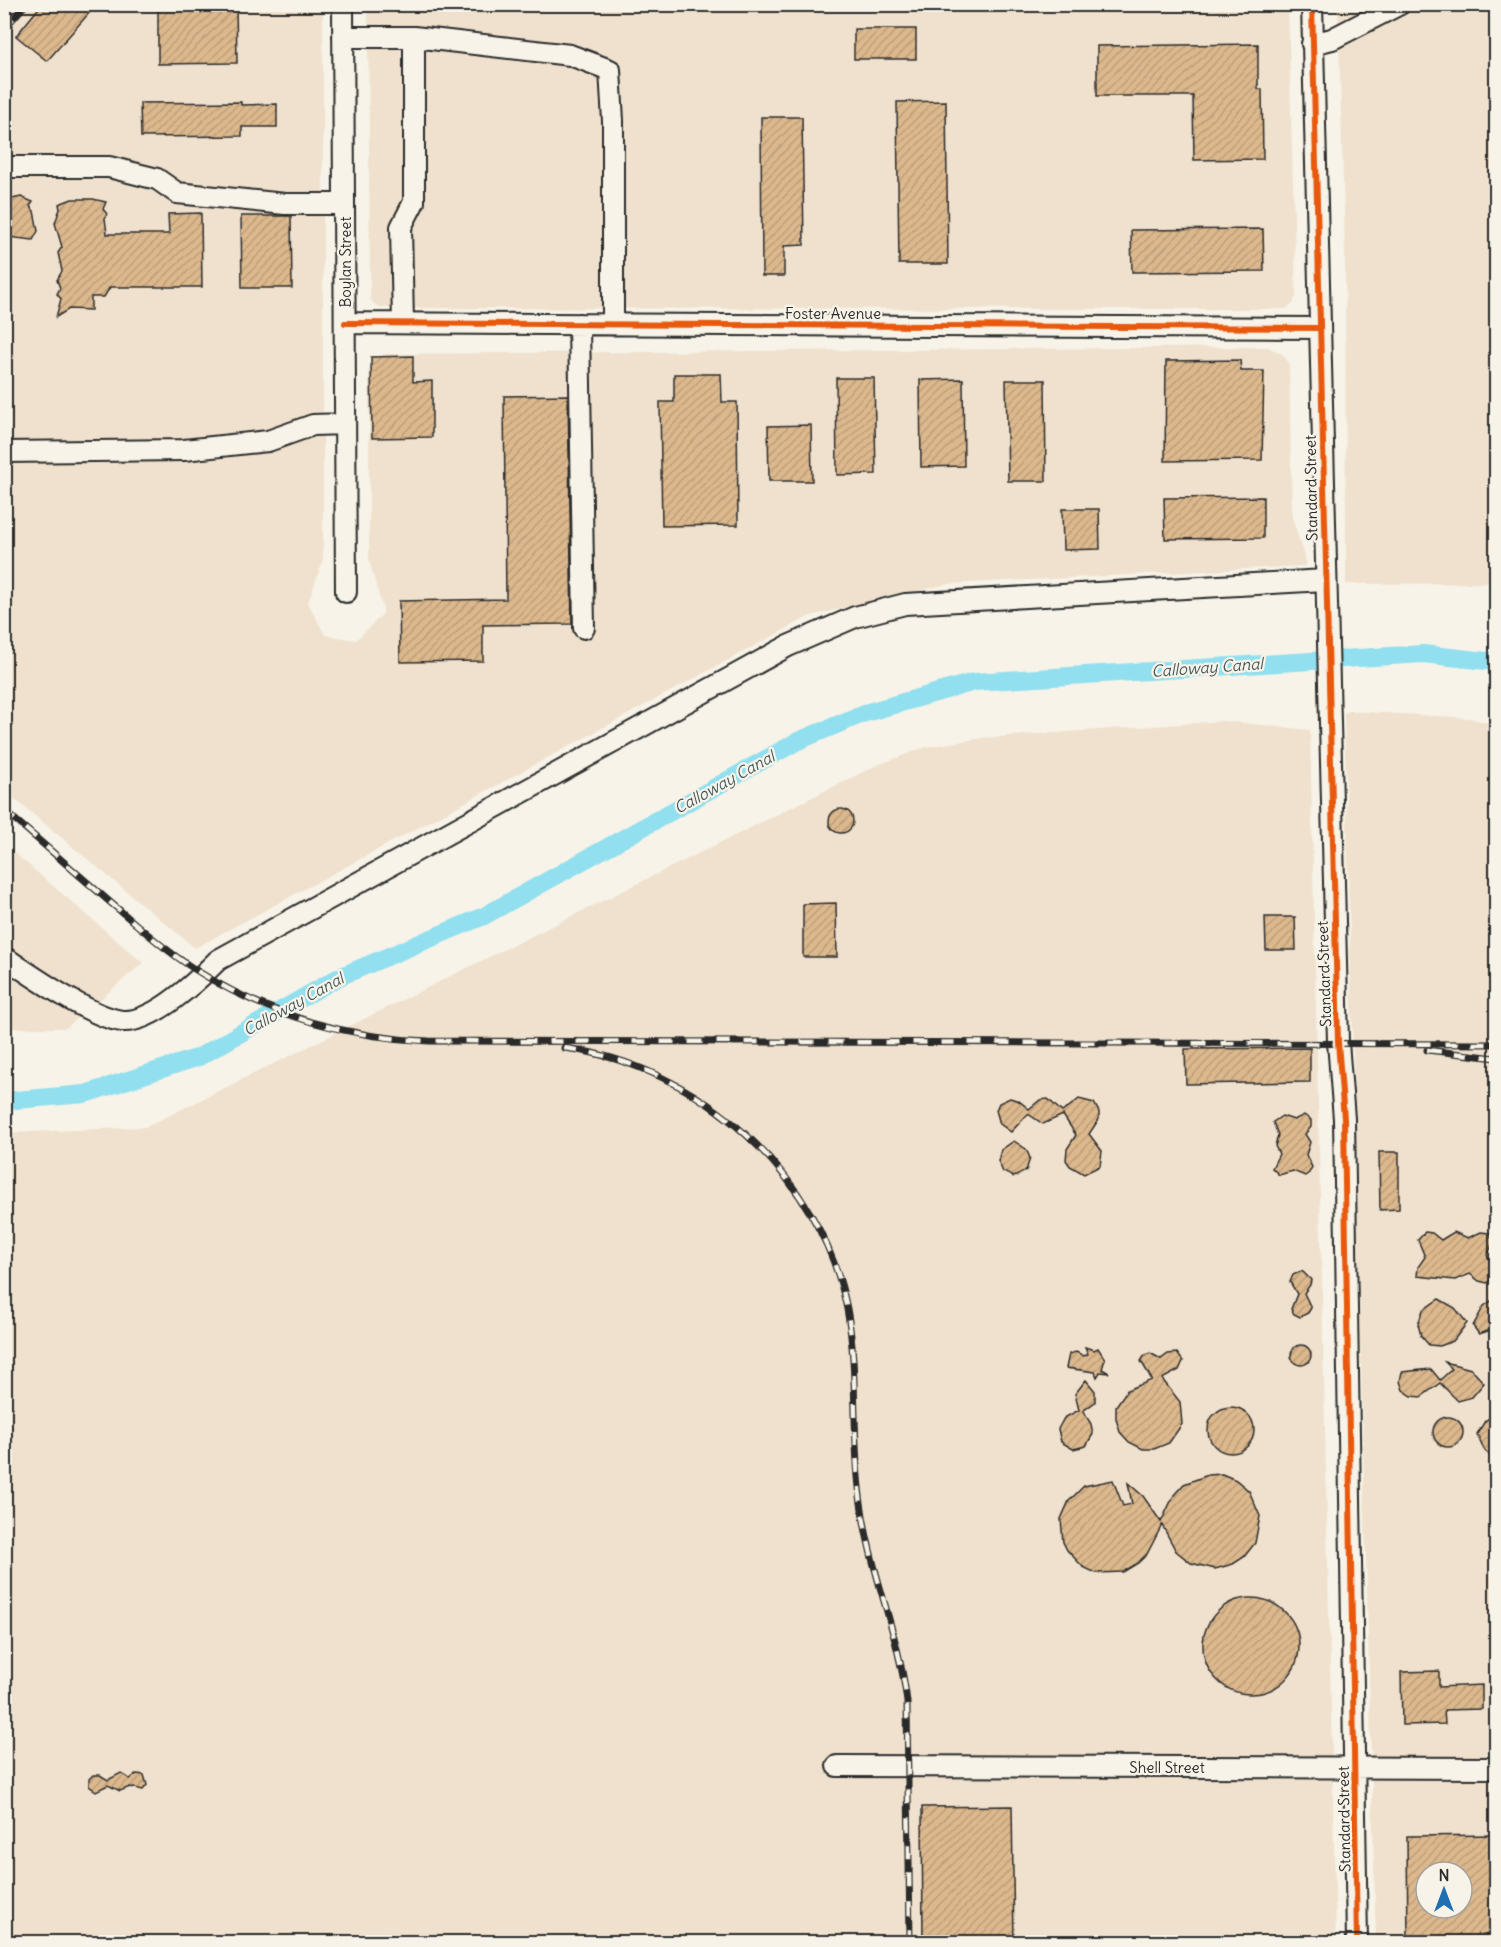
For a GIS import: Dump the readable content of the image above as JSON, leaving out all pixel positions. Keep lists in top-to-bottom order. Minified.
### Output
{"streets":{"street":["Boylan Street","Foster Avenue","Standard Street","Shell Street"]},"crossings":[["Boylan Street","Foster Avenue"],["Foster Avenue","Standard Street"],["Standard Street","Shell Street"]],"water":["Calloway Canal"],"north":"top"}
